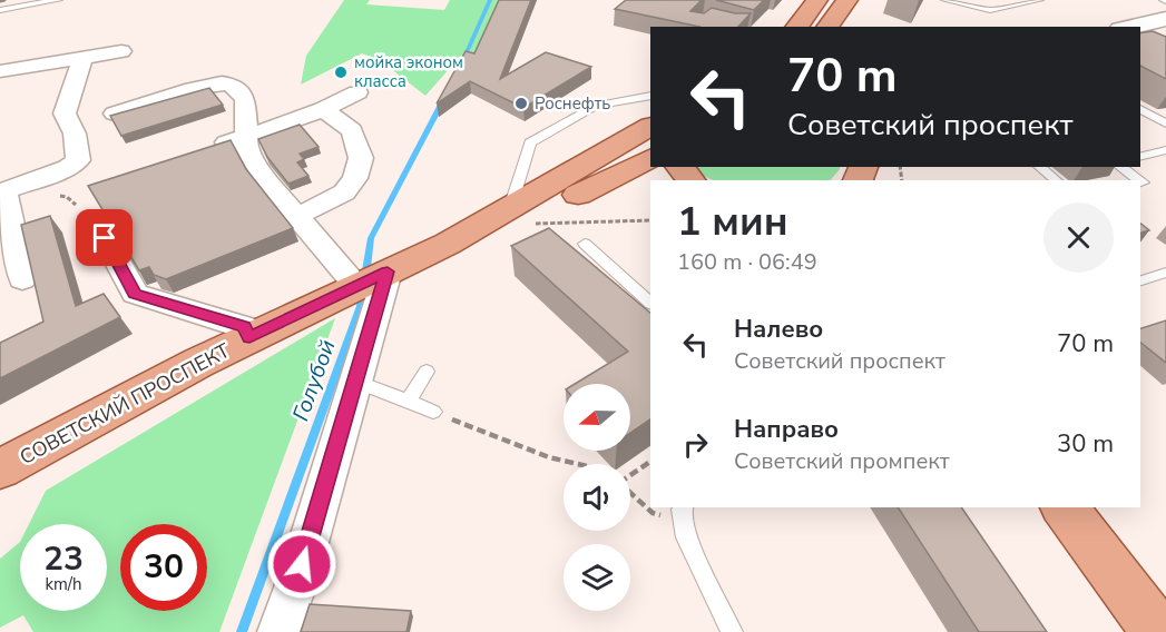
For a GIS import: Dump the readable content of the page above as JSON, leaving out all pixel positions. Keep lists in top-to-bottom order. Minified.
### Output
{"streets":{"main road":["СОВЕТСКИЙ ПРОСПЕКТ"]},"water":["Голубой"],"places":["мойка эконом класса","Роснефть"],"north":"left","page":{"turn":["70 m","Советский проспект"],"heading":["1 мин","160 m · 06:49"],"list":[{"name":"Налево","note":"Советский проспект","value":"70 m"},{"name":"Направо","note":"Советский промпект","value":"30 m"}],"speed":"23 km/h","limit":"30"}}
